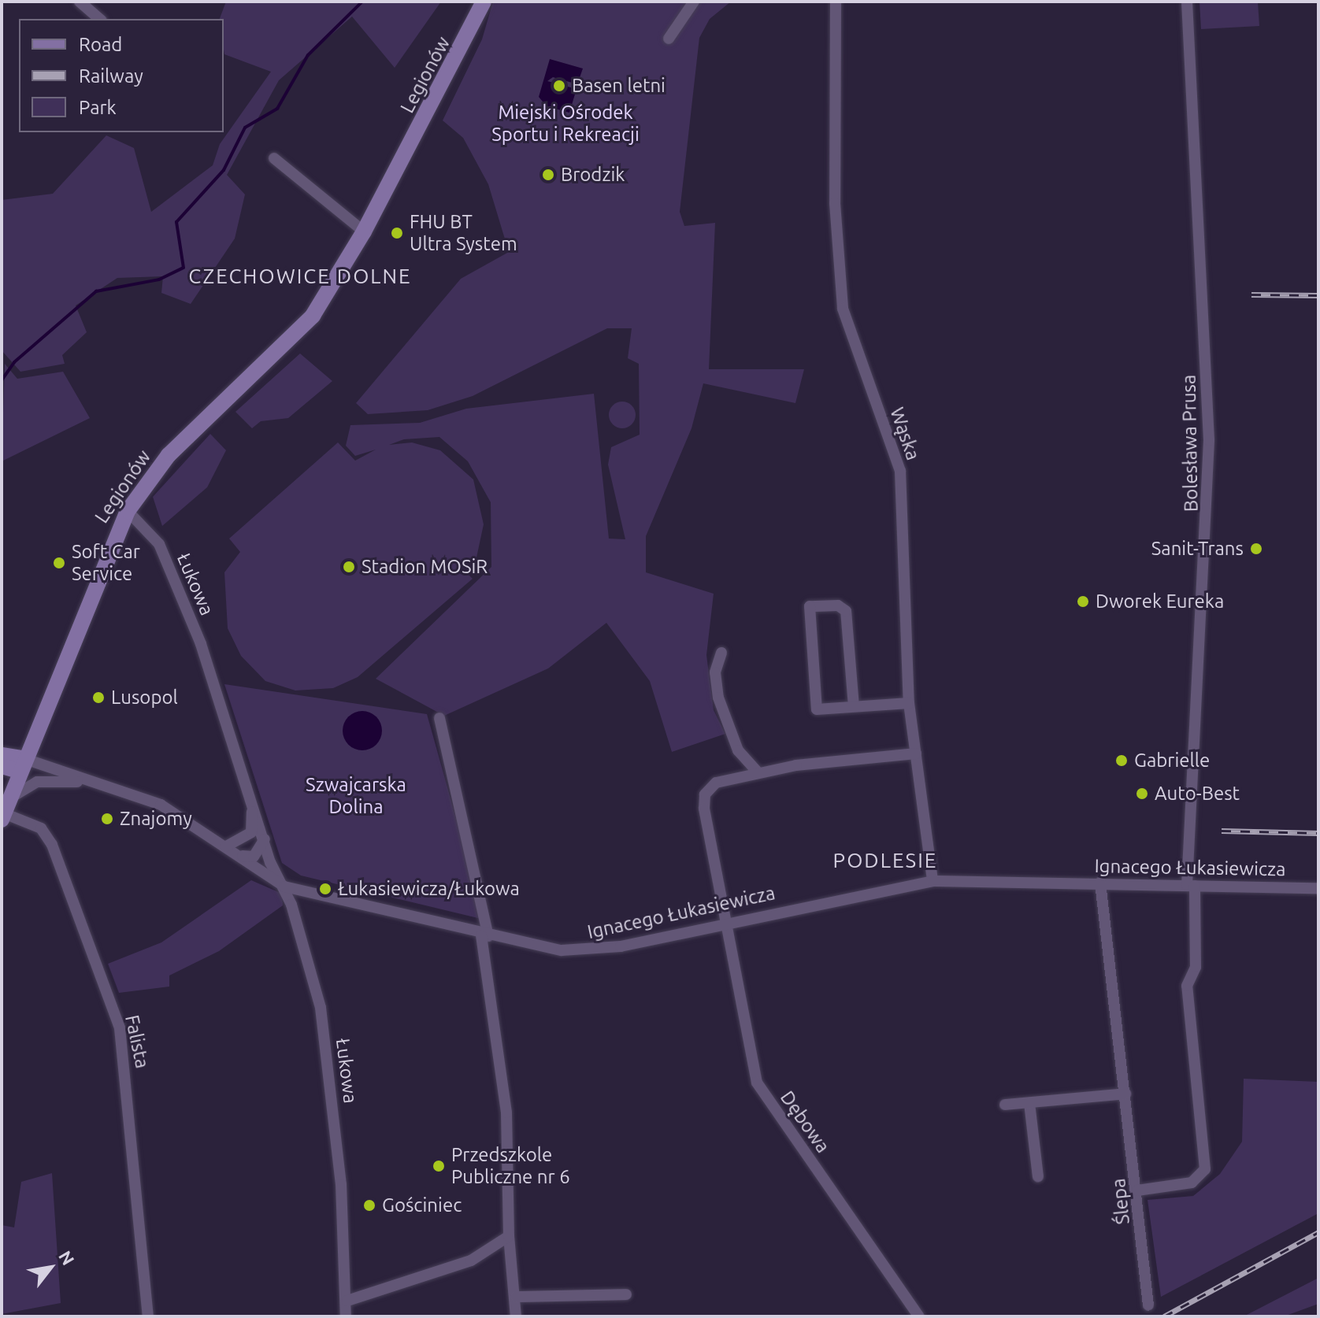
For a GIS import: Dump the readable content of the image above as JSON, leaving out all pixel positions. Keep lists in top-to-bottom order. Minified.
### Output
{"streets":{"street":["Legionów","Wąska","Bolesława Prusa","Łukowa","Ignacego Łukasiewicza","Falista","Dębowa","Ślepa"]},"crossings":[["Legionów","Łukowa"],["Legionów","Ignacego Łukasiewicza"],["Legionów","Falista"],["Wąska","Ignacego Łukasiewicza"],["Wąska","Dębowa"],["Bolesława Prusa","Ignacego Łukasiewicza"],["Bolesława Prusa","Ślepa"],["Łukowa","Ignacego Łukasiewicza"],["Ignacego Łukasiewicza","Dębowa"],["Ignacego Łukasiewicza","Ślepa"]],"districts":["CZECHOWICE DOLNE","PODLESIE"],"parks":["Miejski Ośrodek Sportu i Rekreacji","Szwajcarska Dolina"],"places":["Basen letni","Brodzik","FHU BT Ultra System","Sanit-Trans","Soft Car Service","Stadion MOSiR","Dworek Eureka","Lusopol","Gabrielle","Auto-Best","Znajomy","Łukasiewicza/Łukowa","Przedszkole Publiczne nr 6","Gościniec"],"legend":["Road","Railway","Park"],"north":"top right"}
